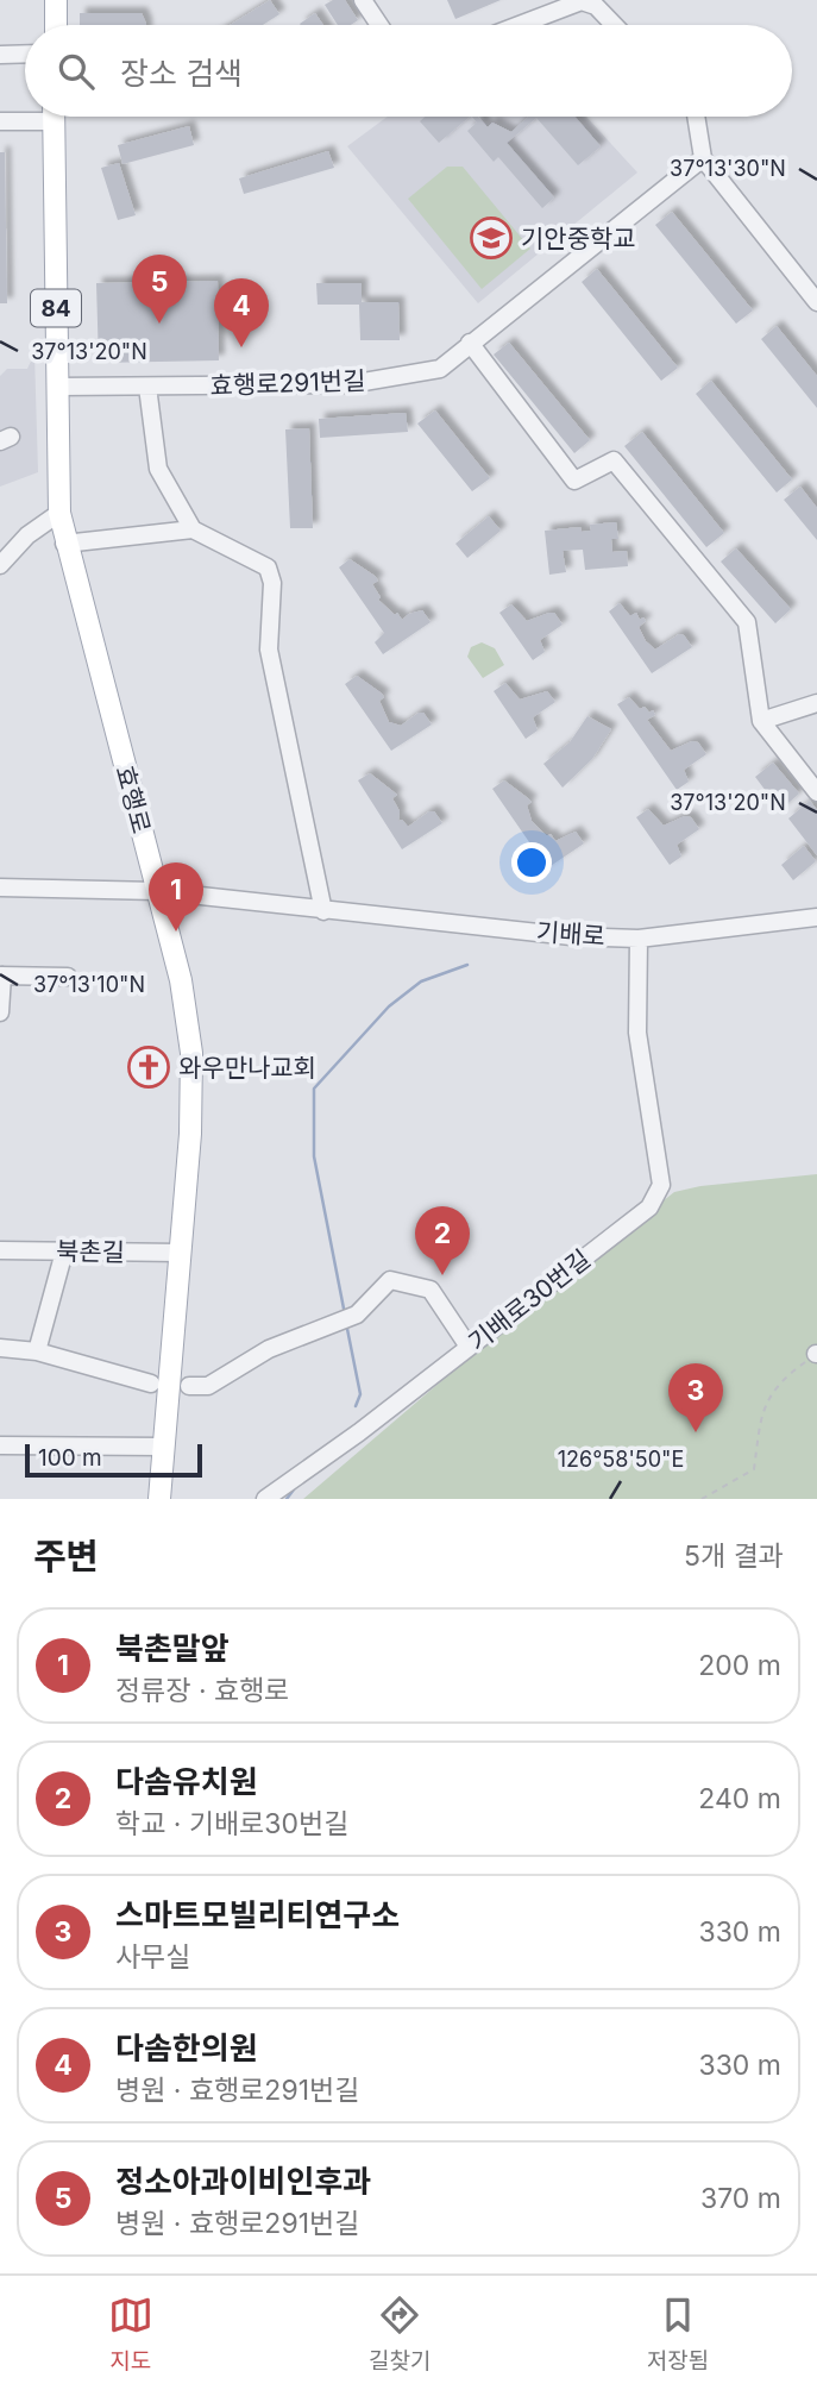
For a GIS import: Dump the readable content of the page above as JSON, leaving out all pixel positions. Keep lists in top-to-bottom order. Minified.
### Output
{"streets":{"main road":["84","효행로"],"street":["효행로291번길","기배로","북촌길","기배로30번길"]},"crossings":[["효행로291번길","효행로"],["효행로","기배로"],["효행로","북촌길"],["기배로","기배로30번길"]],"places":{"school or university":["기안중학교"],"church":["와우만나교회"]},"scale_bar":"100 m","page":{"search":"장소 검색","pins":["5","4","1","2","3"],"scale":"100 m","heading":["주변","5개 결과"],"list":[{"mark":"1","name":"북촌말앞","note":"정류장 · 효행로","value":"200 m"},{"mark":"2","name":"다솜유치원","note":"학교 · 기배로30번길","value":"240 m"},{"mark":"3","name":"스마트모빌리티연구소","note":"사무실","value":"330 m"},{"mark":"4","name":"다솜한의원","note":"병원 · 효행로291번길","value":"330 m"},{"mark":"5","name":"정소아과이비인후과","note":"병원 · 효행로291번길","value":"370 m"}],"nav":["지도","길찾기","저장됨"]},"coordinates":["37°13'30\"N","37°13'20\"N","37°13'10\"N","126°58'50\"E"]}
